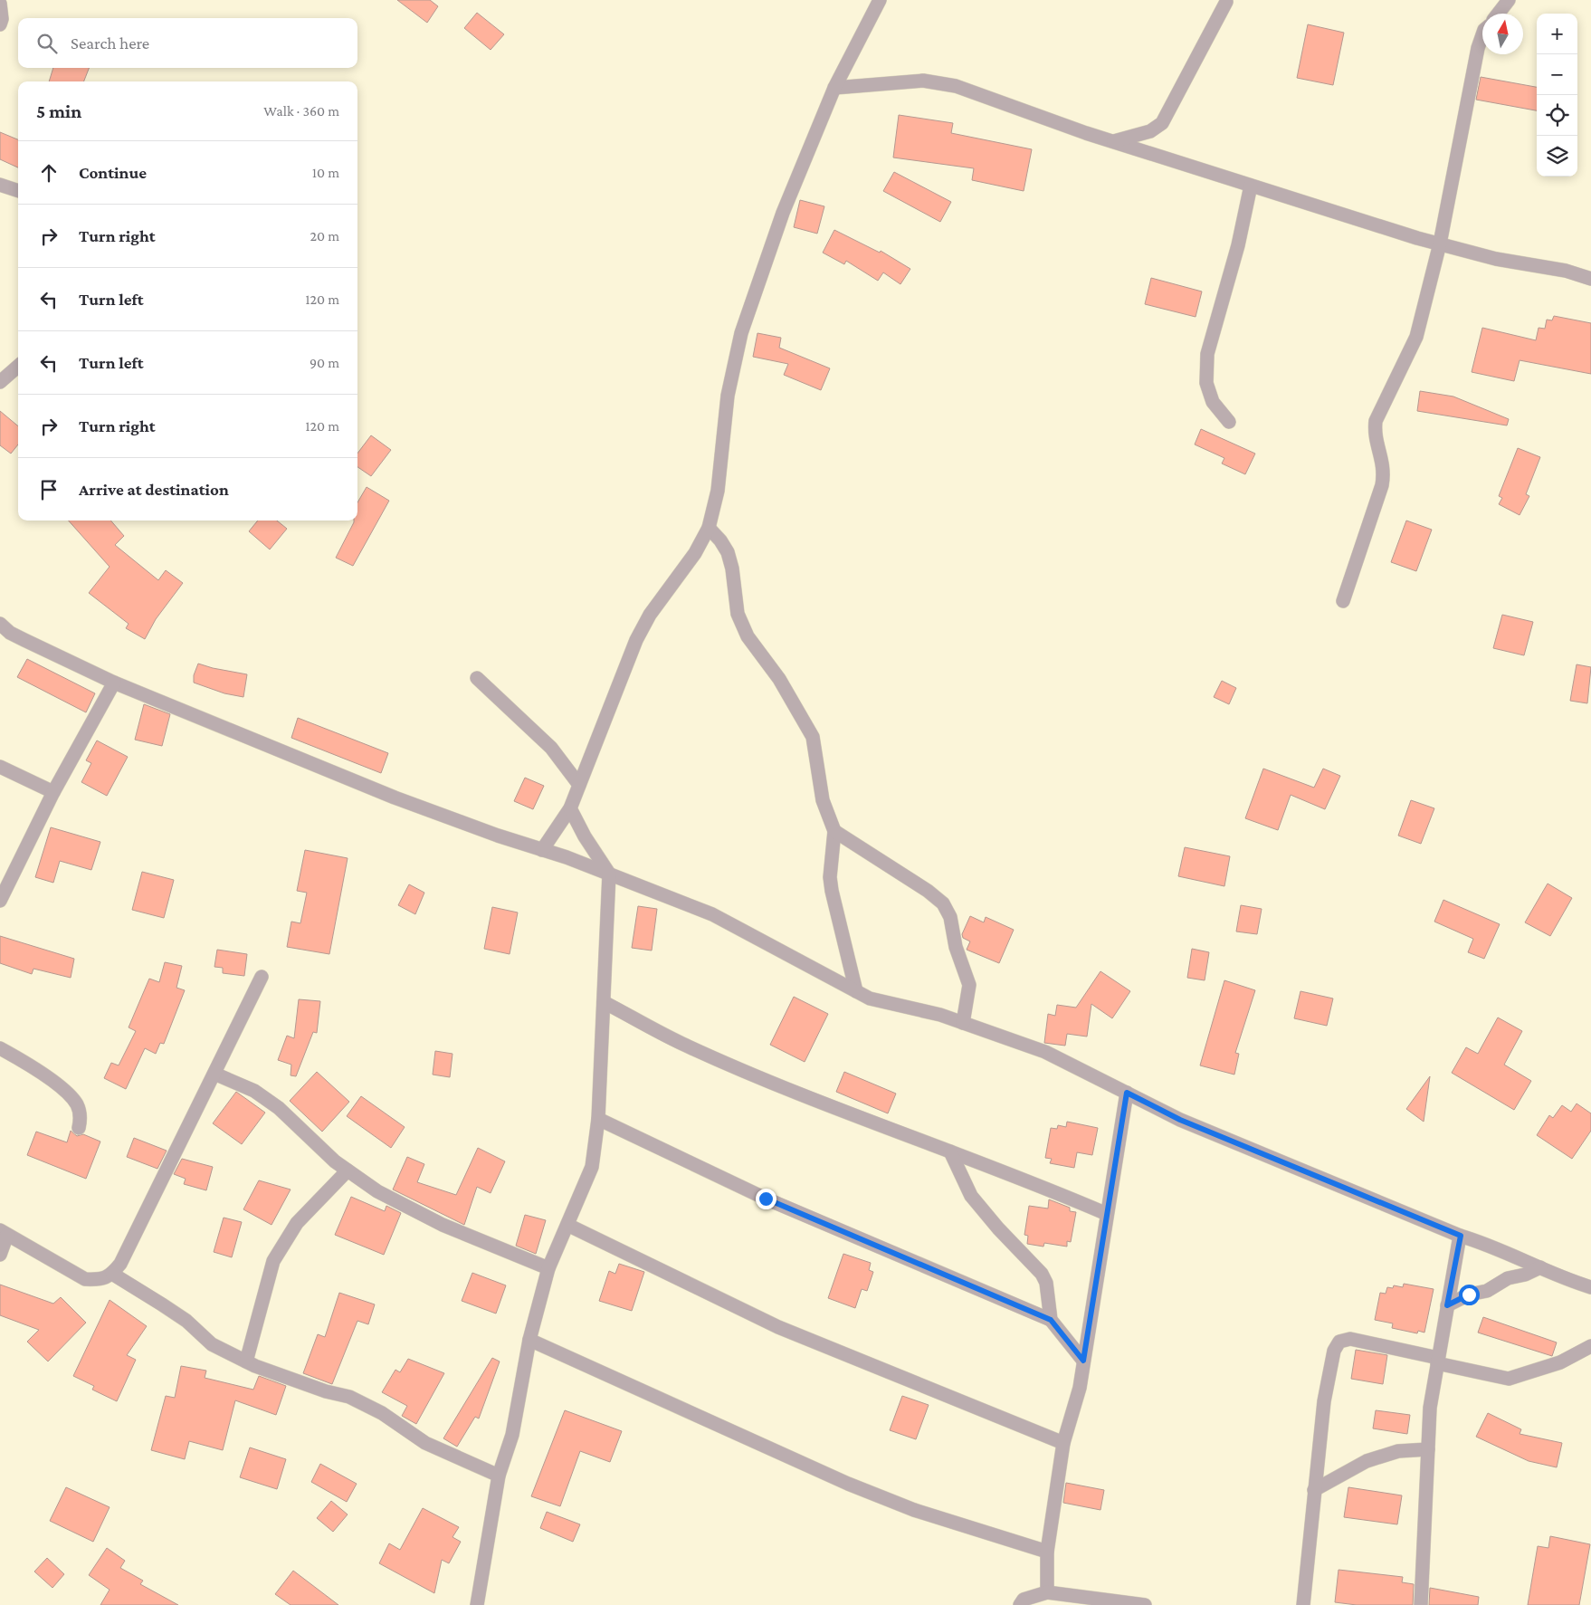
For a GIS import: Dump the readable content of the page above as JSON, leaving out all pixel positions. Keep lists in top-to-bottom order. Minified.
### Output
{"north":"top","page":{"map_buttons":["+","−"],"search":"Search here","heading":["5 min","Walk · 360 m"],"list":[["Continue","10 m"],["Turn right","20 m"],["Turn left","120 m"],["Turn left","90 m"],["Turn right","120 m"],"Arrive at destination"]}}
